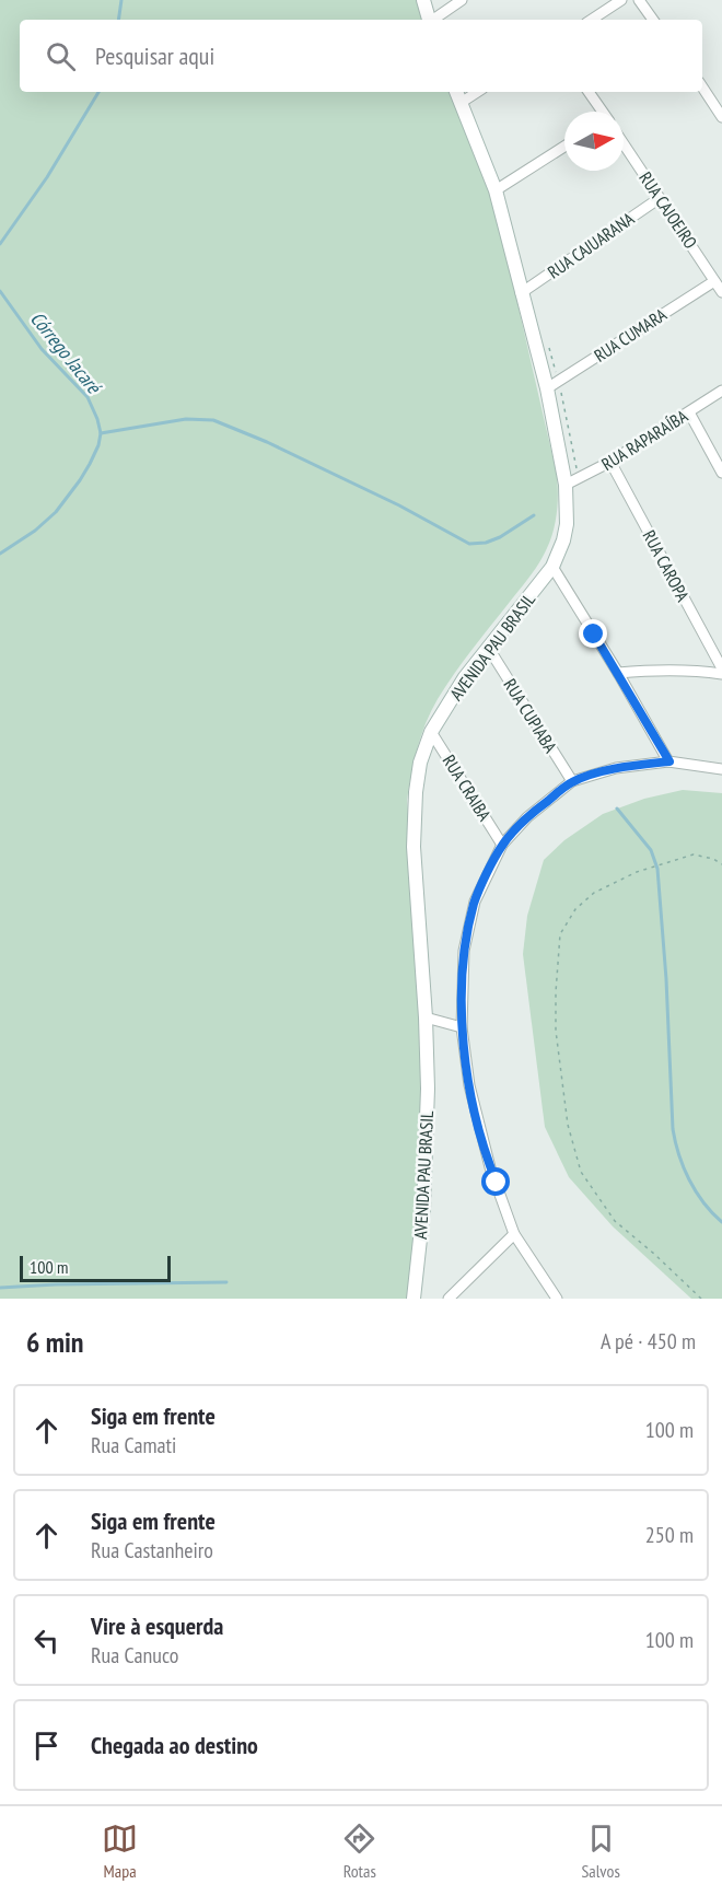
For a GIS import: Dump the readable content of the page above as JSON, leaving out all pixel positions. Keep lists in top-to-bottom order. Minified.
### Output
{"streets":{"main road":["AVENIDA PAU BRASIL"],"street":["RUA CAJOEIRO","RUA CAJUARANA","RUA CUMARA","RUA RAPARAÍBA","RUA CAROPA","RUA CUPIABA","RUA CRAIBA"]},"crossings":[["RUA CAJOEIRO","RUA CAJUARANA"],["RUA CAJOEIRO","RUA CUMARA"],["RUA CAJUARANA","AVENIDA PAU BRASIL"],["RUA CUMARA","AVENIDA PAU BRASIL"],["RUA RAPARAÍBA","RUA CAROPA"],["RUA RAPARAÍBA","AVENIDA PAU BRASIL"],["AVENIDA PAU BRASIL","RUA CUPIABA"],["AVENIDA PAU BRASIL","RUA CRAIBA"]],"water":["Córrego Jacaré"],"scale_bar":"100 m","north":"right","page":{"search":"Pesquisar aqui","scale":"100 m","heading":["6 min","A pé · 450 m"],"list":[["Siga em frente","Rua Camati","100 m"],["Siga em frente","Rua Castanheiro","250 m"],["Vire à esquerda","Rua Canuco","100 m"],"Chegada ao destino"],"nav":["Mapa","Rotas","Salvos"]}}
